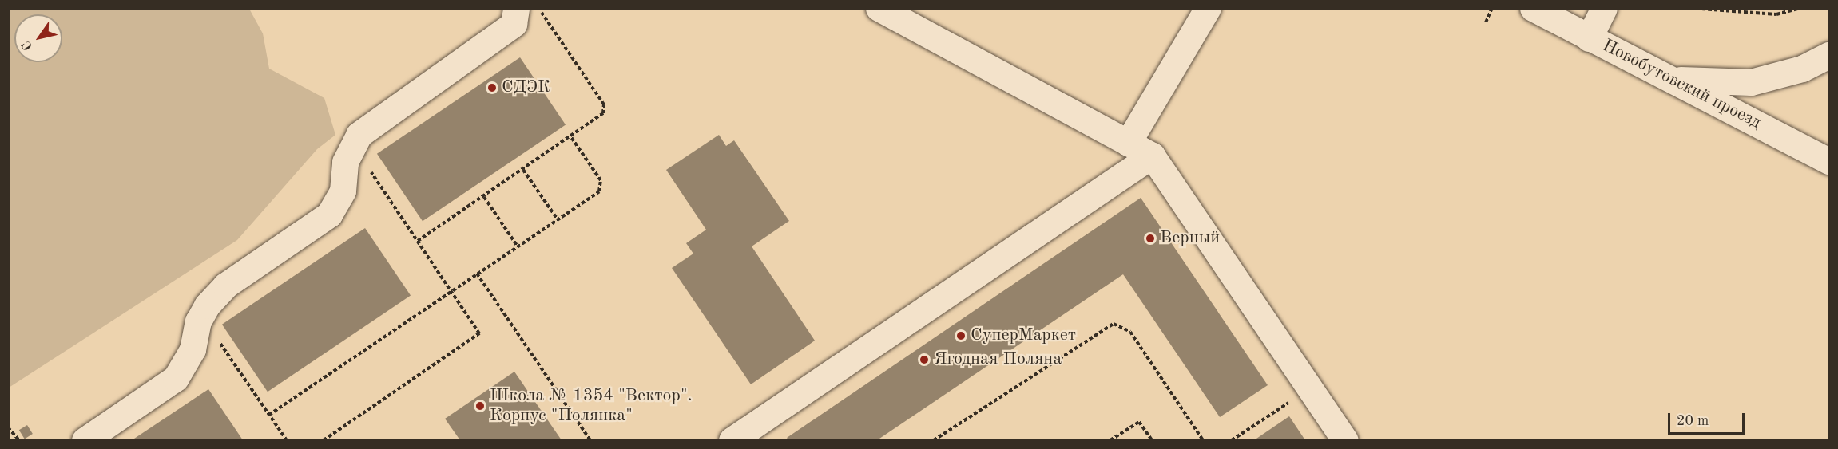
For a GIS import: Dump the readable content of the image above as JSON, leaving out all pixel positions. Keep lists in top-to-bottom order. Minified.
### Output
{"streets":{"street":["Новобутовский проезд"]},"places":["СДЭК","Верный","СуперМаркет","Ягодная Поляна","Школа № 1354 \"Вектор\". Корпус \"Полянка\""],"scale_bar":"20 m","north":"bottom left"}
